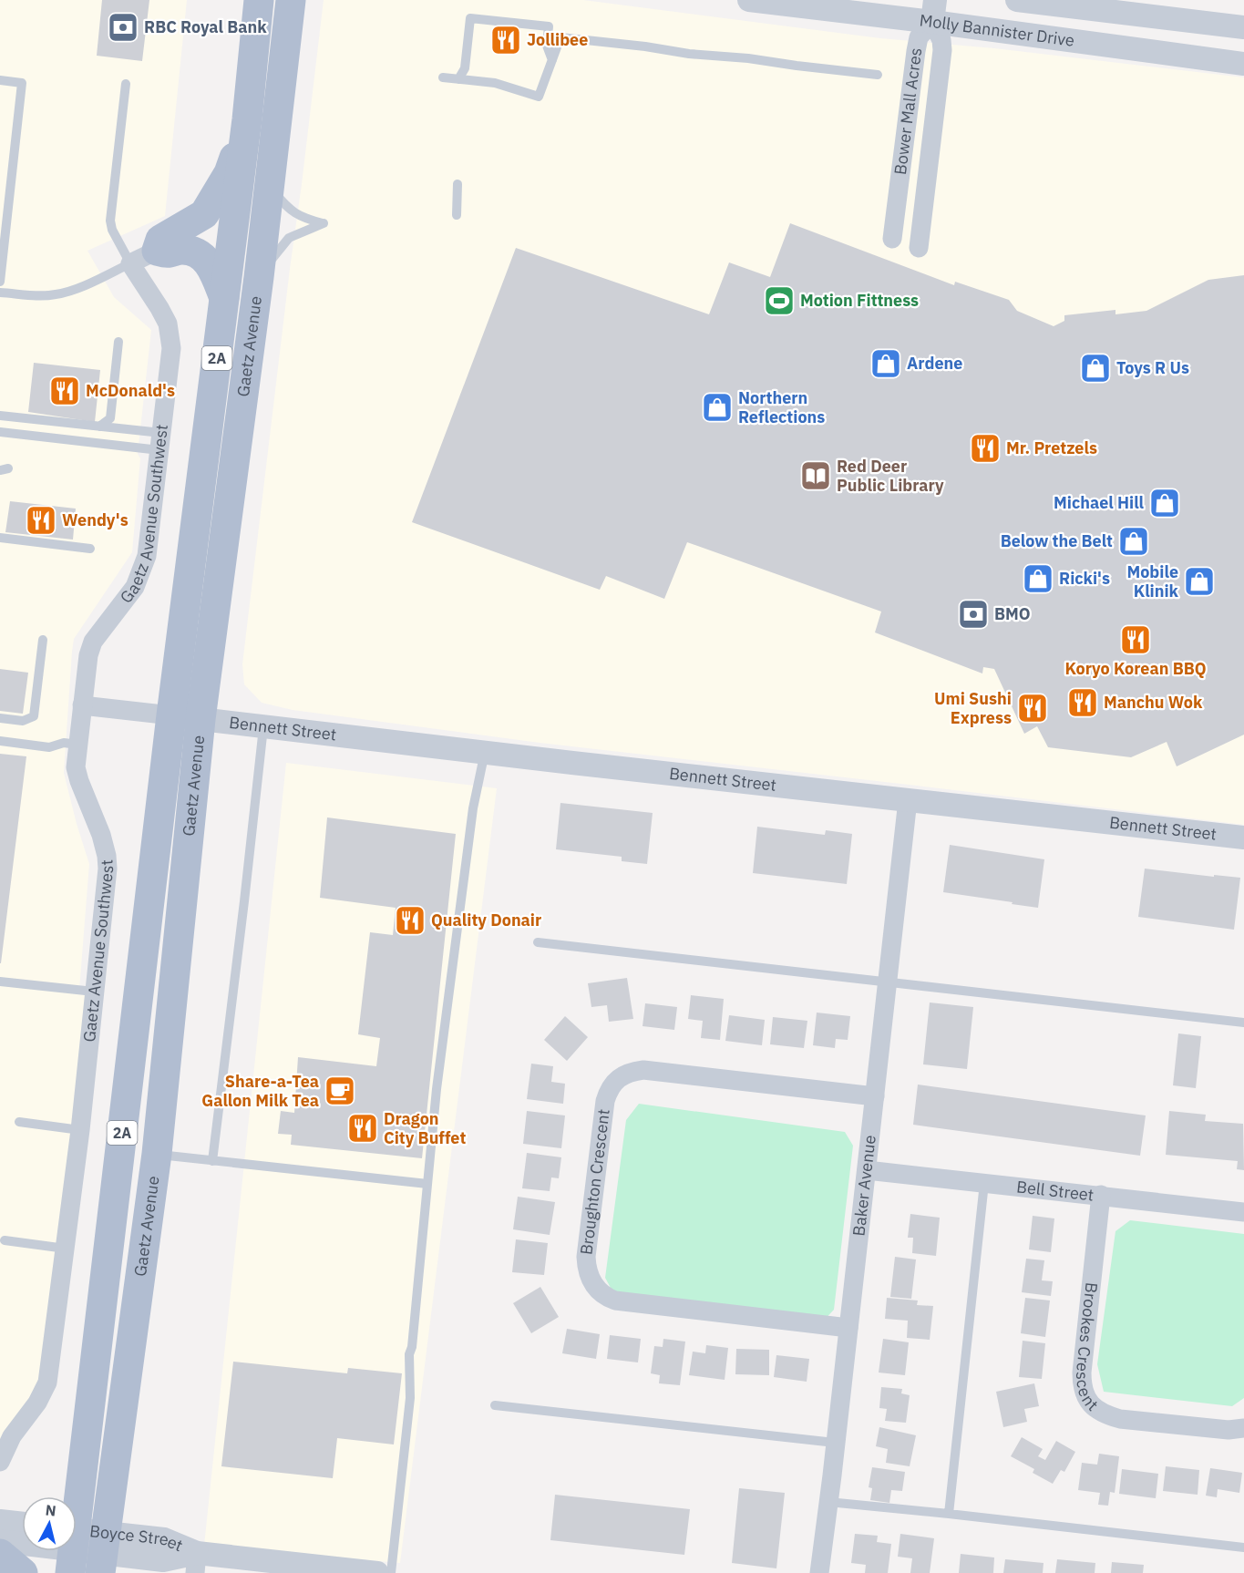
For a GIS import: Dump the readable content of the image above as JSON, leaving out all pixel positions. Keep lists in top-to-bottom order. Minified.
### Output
{"streets":{"main road":["Gaetz Avenue","2A"],"street":["Molly Bannister Drive","Bower Mall Acres","Gaetz Avenue Southwest","Bennett Street","Broughton Crescent","Baker Avenue","Bell Street","Brookes Crescent","Boyce Street"]},"crossings":[["Molly Bannister Drive","Bower Mall Acres"],["Gaetz Avenue","Bennett Street"],["Gaetz Avenue","Boyce Street"],["Bennett Street","Baker Avenue"],["Broughton Crescent","Baker Avenue"],["Baker Avenue","Bell Street"],["Bell Street","Brookes Crescent"]],"places":{"bank":["RBC Royal Bank","BMO"],"restaurant":["Jollibee","McDonald's","Mr. Pretzels","Wendy's","Koryo Korean BBQ","Manchu Wok","Umi Sushi Express","Quality Donair","Dragon City Buffet"],"sports":["Motion Fittness"],"shop":["Ardene","Toys R Us","Northern Reflections","Michael Hill","Below the Belt","Ricki's","Mobile Klinik"],"library":["Red Deer Public Library"],"cafe":["Share-a-Tea Gallon Milk Tea"]},"north":"top"}
